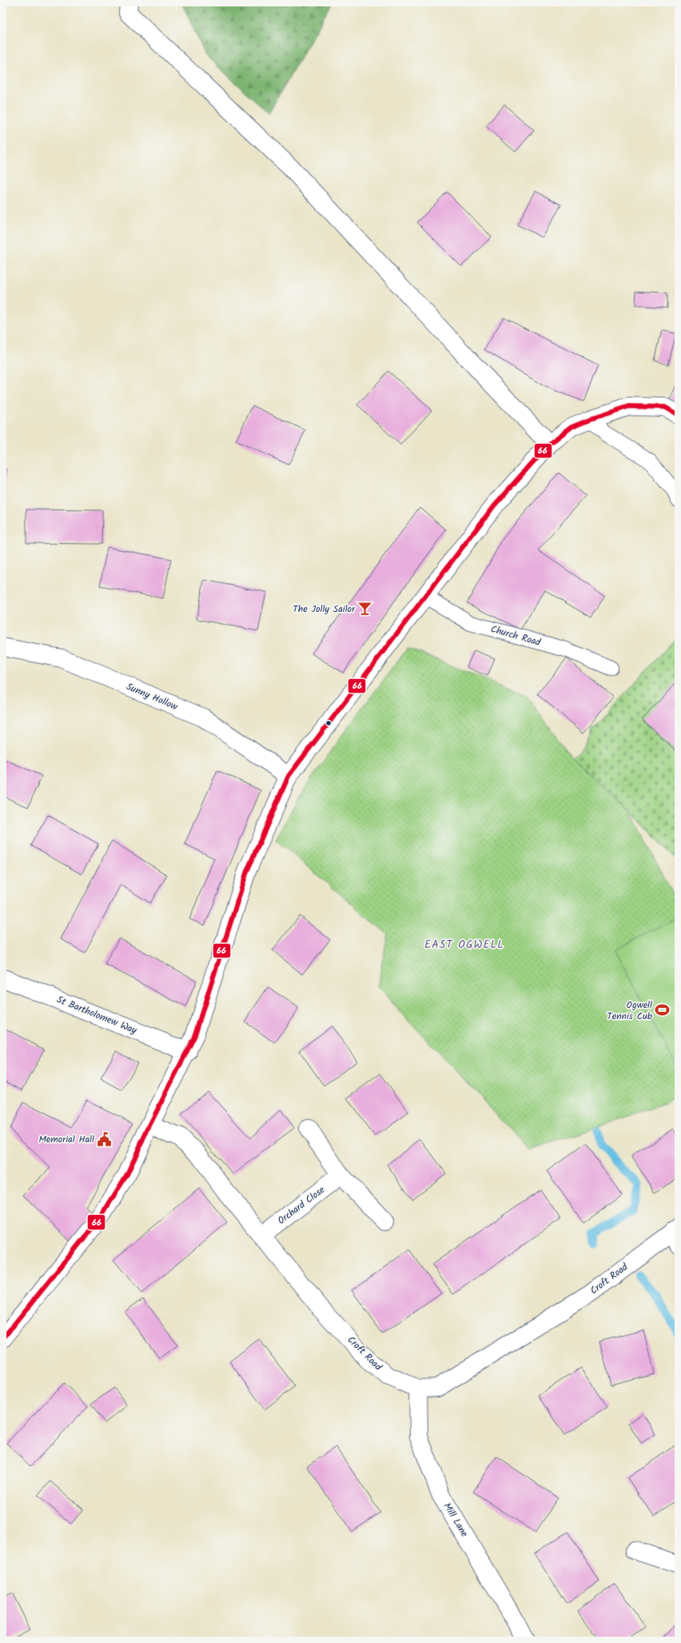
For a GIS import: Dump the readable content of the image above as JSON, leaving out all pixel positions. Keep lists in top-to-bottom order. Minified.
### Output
{"streets":{"street":["Sunny Hollow","St Bartholomew Way","Orchard Close","Croft Road","Mill Lane"],"lane":["Church Road"]},"crossings":[["Orchard Close","Croft Road"],["Croft Road","Mill Lane"]],"districts":["EAST OGWELL"],"places":{"bar":["The Jolly Sailor"],"sports":["Ogwell Tennis Cub"],"public building":["Memorial Hall"]},"lines":["transit line 66"]}
